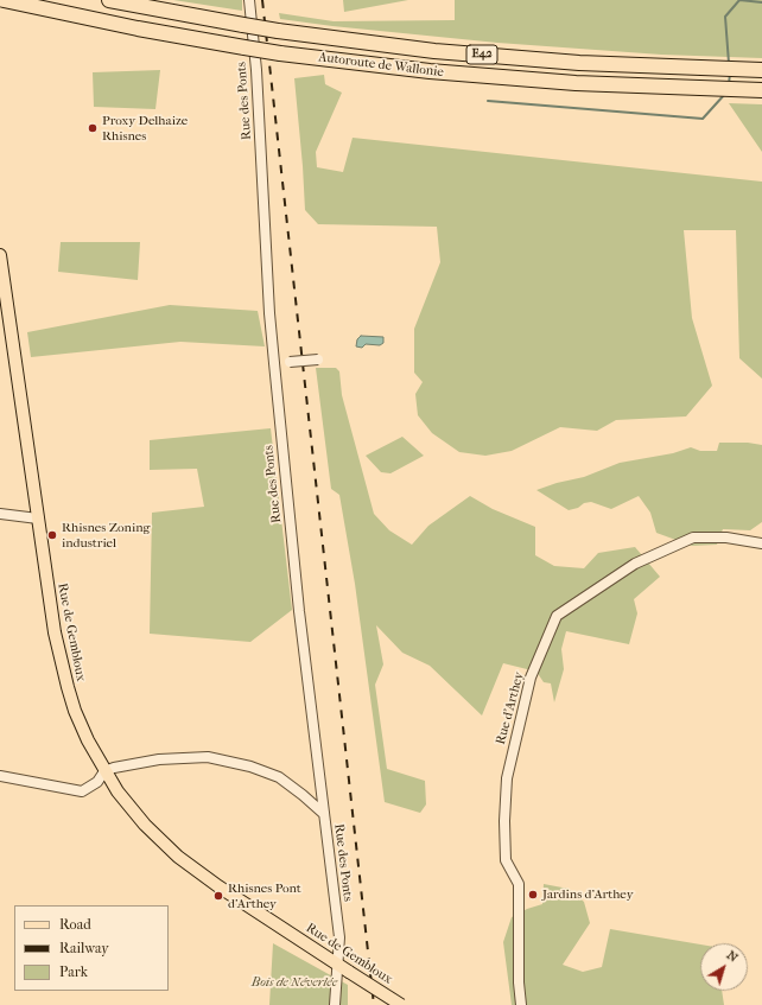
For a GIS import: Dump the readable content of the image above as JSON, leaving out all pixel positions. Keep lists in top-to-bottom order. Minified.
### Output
{"streets":{"highway":["E42","Autoroute de Wallonie"],"main road":["Rue de Gembloux"],"street":["Rue des Ponts","Rue d'Arthey"]},"crossings":[["Rue des Ponts","Rue de Gembloux"]],"parks":["Bois de Néverlée"],"places":["Proxy Delhaize Rhisnes","Rhisnes Zoning industriel","Jardins d'Arthey","Rhisnes Pont d'Arthey"],"legend":["Road","Railway","Park"],"north":"top right"}
